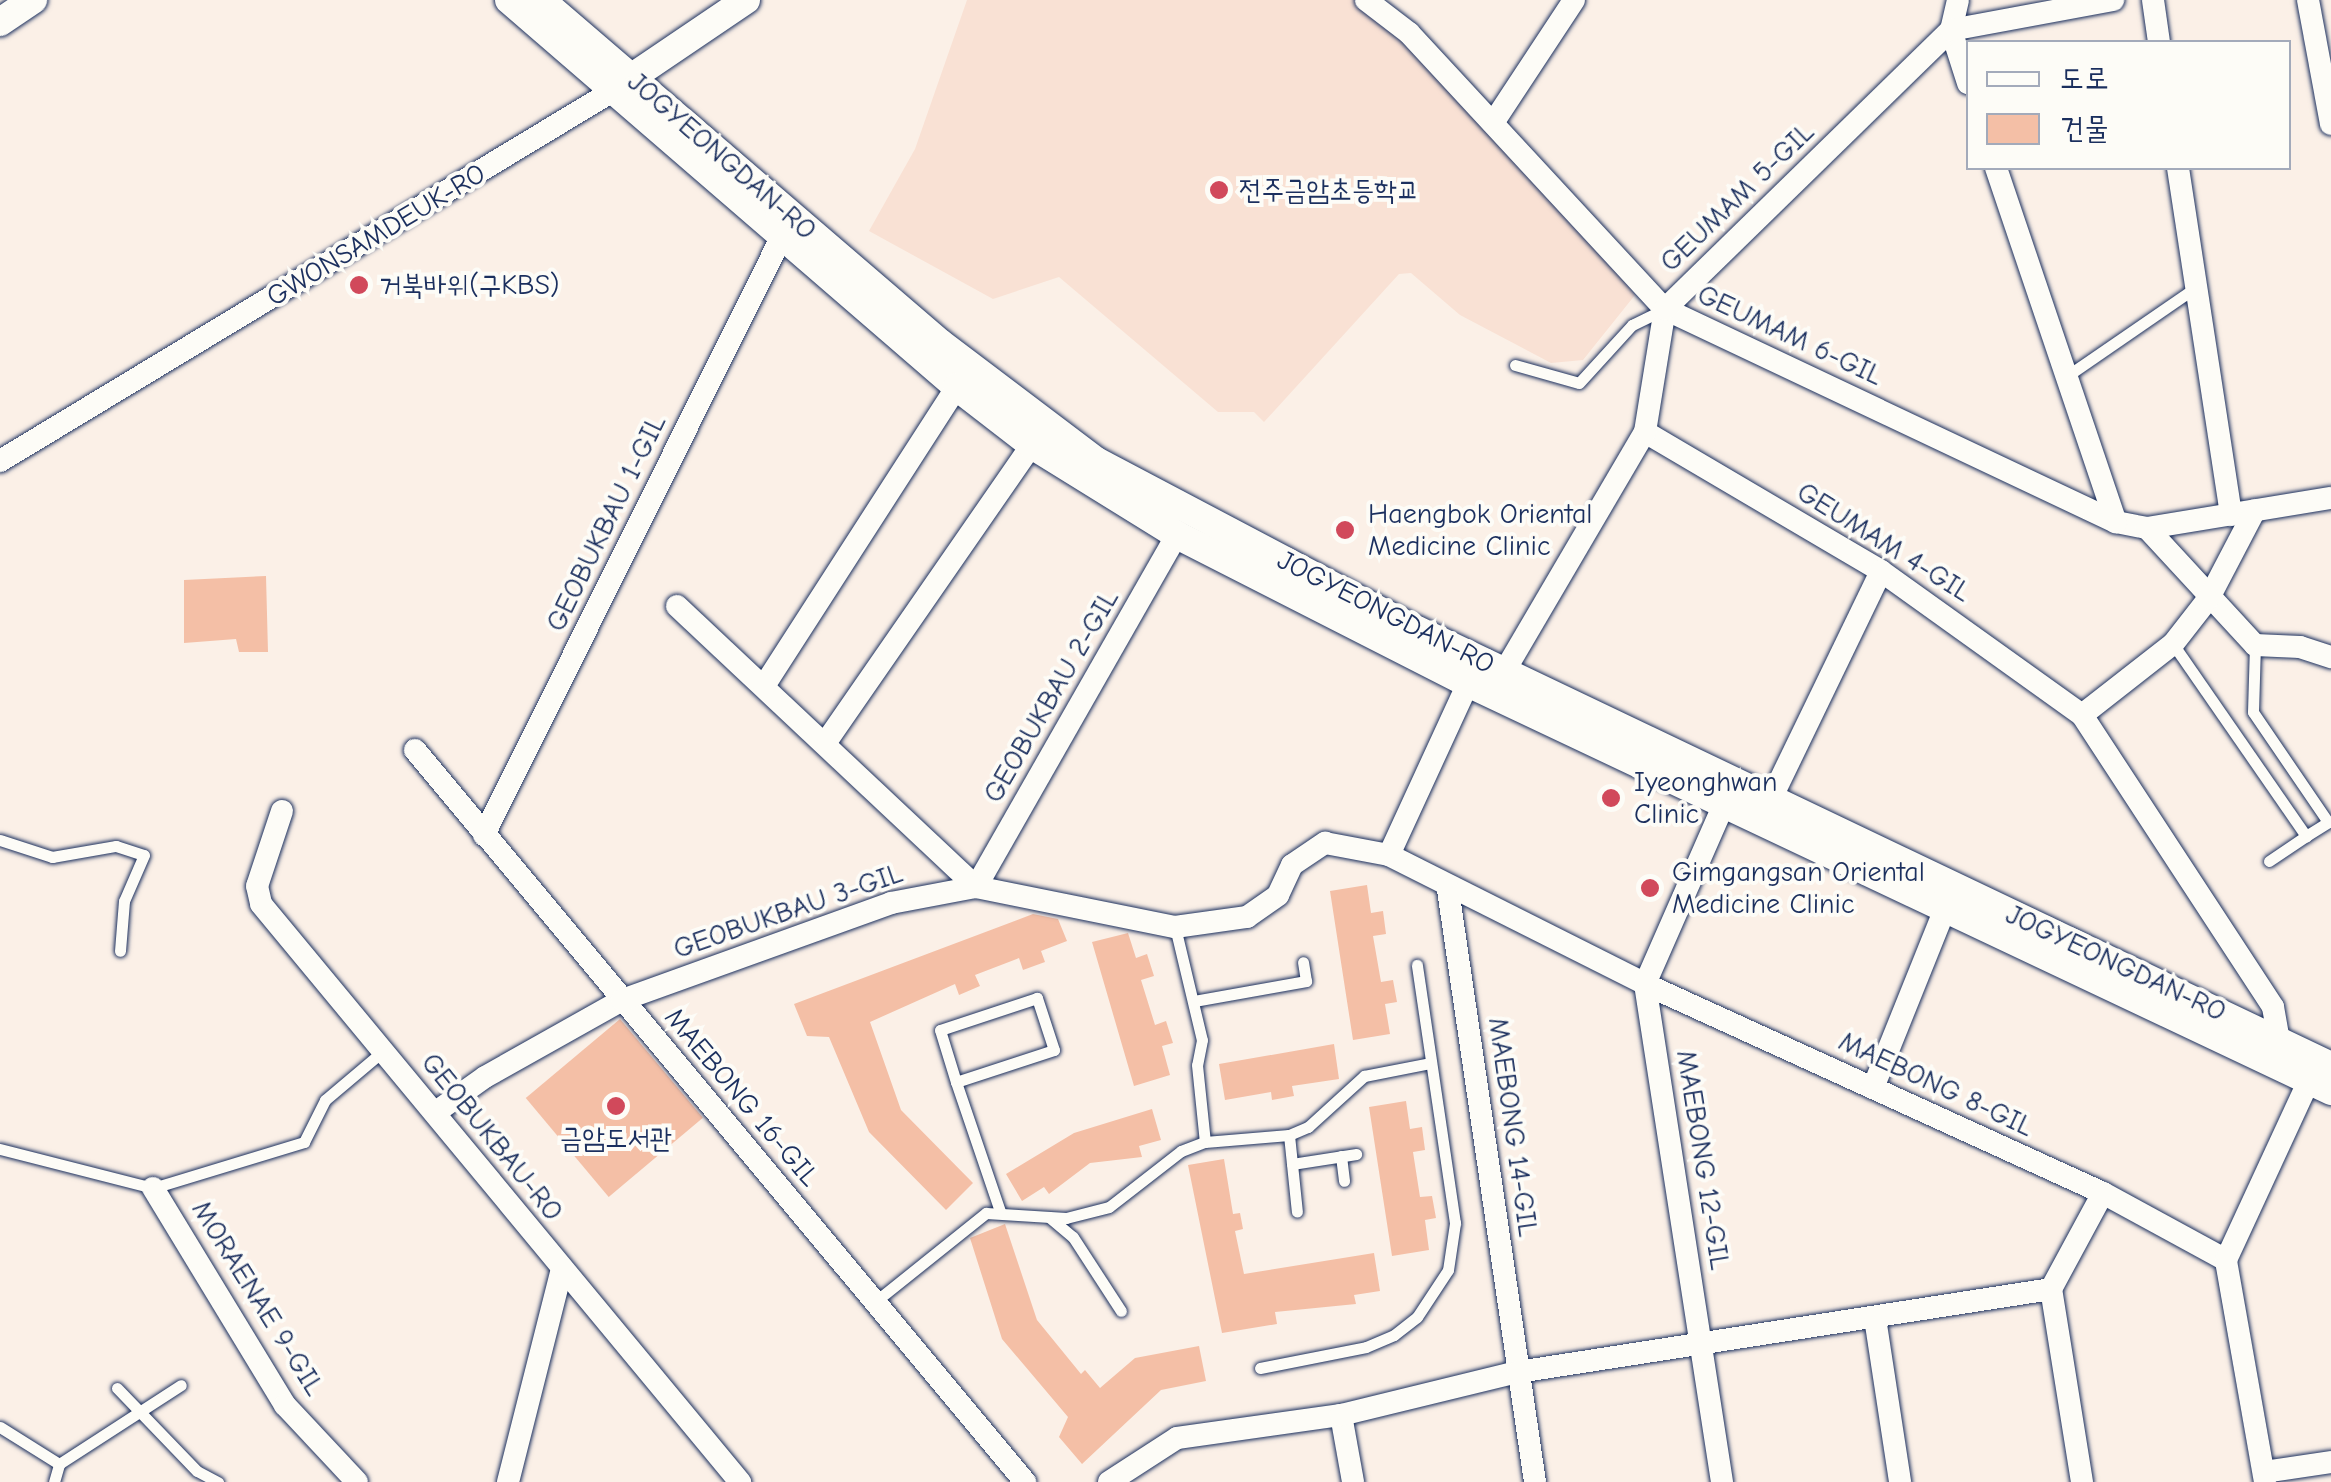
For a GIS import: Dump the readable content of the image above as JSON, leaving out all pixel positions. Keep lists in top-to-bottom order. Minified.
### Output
{"streets":{"street":["JOGYEONGDAN-RO","GEUMAM 5-GIL","GWONSAMDEUK-RO","GEUMAM 6-GIL","GEOBUKBAU 1-GIL","GEUMAM 4-GIL","GEOBUKBAU 2-GIL","GEOBUKBAU 3-GIL","MAEBONG 8-GIL","MAEBONG 16-GIL","MAEBONG 14-GIL","GEOBUKBAU-RO","MAEBONG 12-GIL","MORAENAE 9-GIL"]},"crossings":[["JOGYEONGDAN-RO","GEUMAM 5-GIL"],["JOGYEONGDAN-RO","GWONSAMDEUK-RO"],["JOGYEONGDAN-RO","GEOBUKBAU 1-GIL"],["JOGYEONGDAN-RO","GEUMAM 4-GIL"],["JOGYEONGDAN-RO","GEOBUKBAU 2-GIL"],["GEUMAM 5-GIL","GEUMAM 6-GIL"],["GEUMAM 5-GIL","GEUMAM 4-GIL"],["GEOBUKBAU 1-GIL","MAEBONG 16-GIL"],["GEOBUKBAU 2-GIL","GEOBUKBAU 3-GIL"],["GEOBUKBAU 3-GIL","MAEBONG 16-GIL"],["GEOBUKBAU 3-GIL","GEOBUKBAU-RO"],["MAEBONG 8-GIL","MAEBONG 12-GIL"]],"places":["전주금암초등학교","거북바위(구KBS)","Haengbok Oriental Medicine Clinic","Iyeonghwan Clinic","Gimgangsan Oriental Medicine Clinic","금암도서관"],"legend":["도로","건물"]}
